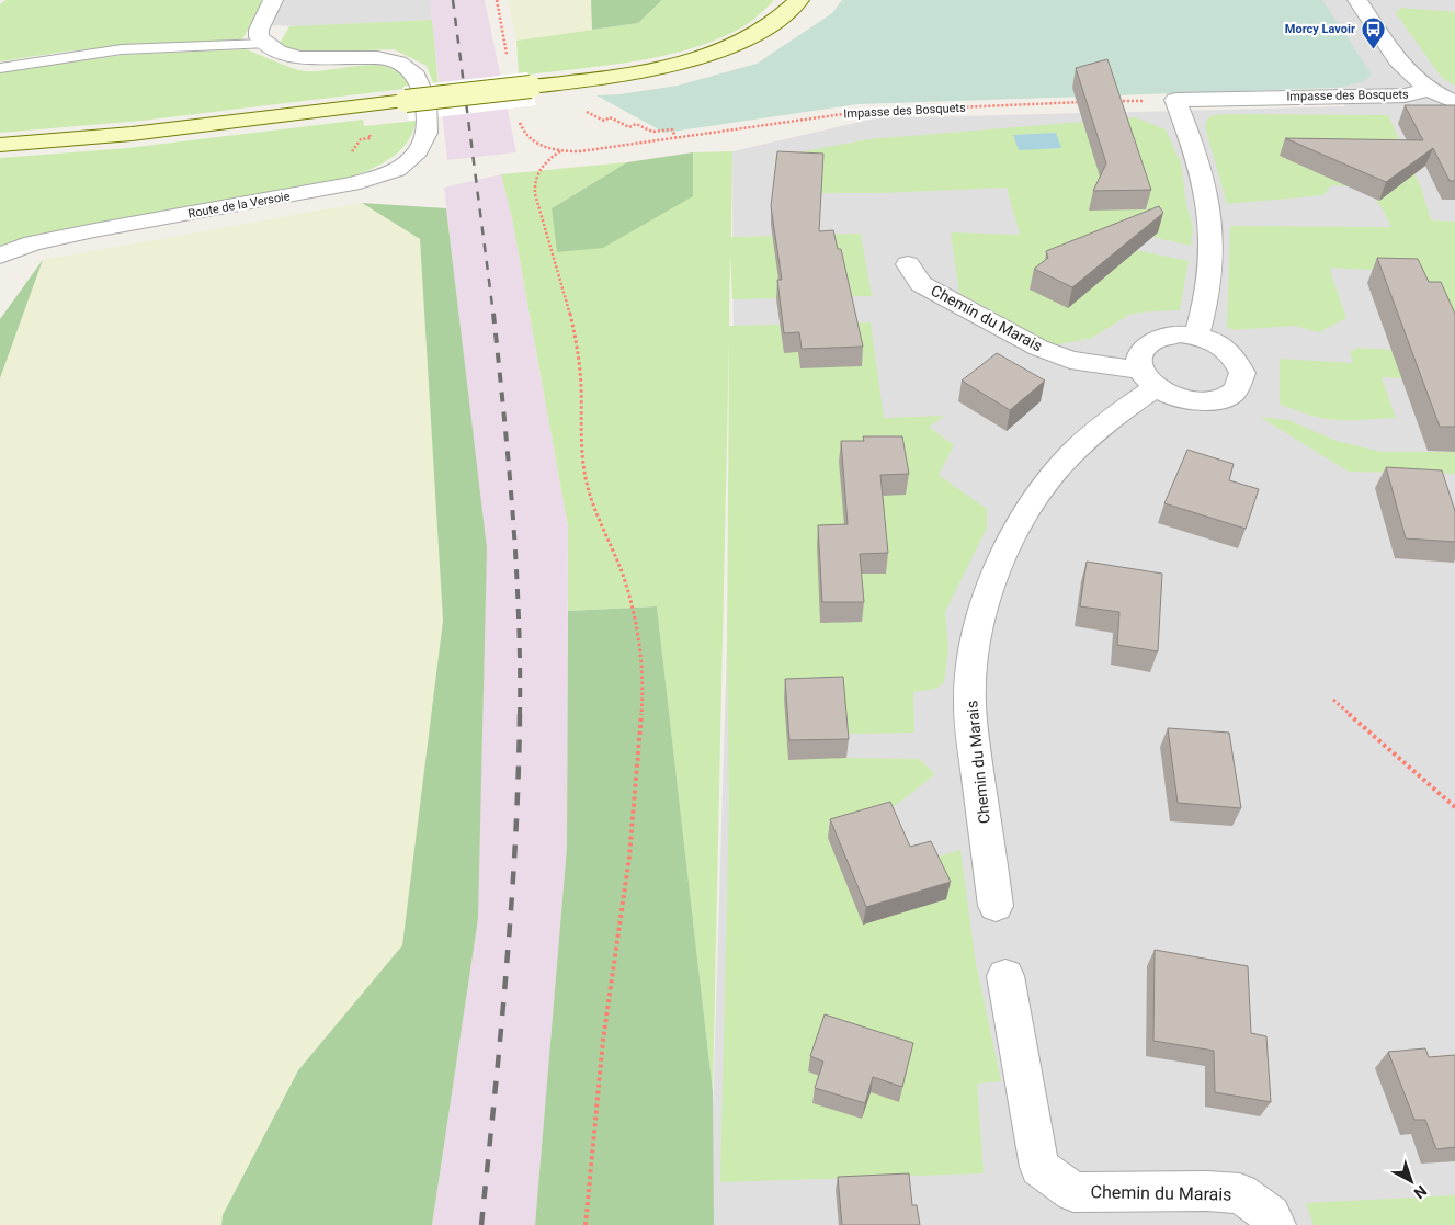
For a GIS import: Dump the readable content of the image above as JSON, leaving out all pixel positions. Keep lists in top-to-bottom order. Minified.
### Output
{"streets":{"street":["Impasse des Bosquets","Route de la Versoie","Chemin du Marais"]},"places":{"bus stop":["Morcy Lavoir"]},"north":"bottom right"}
